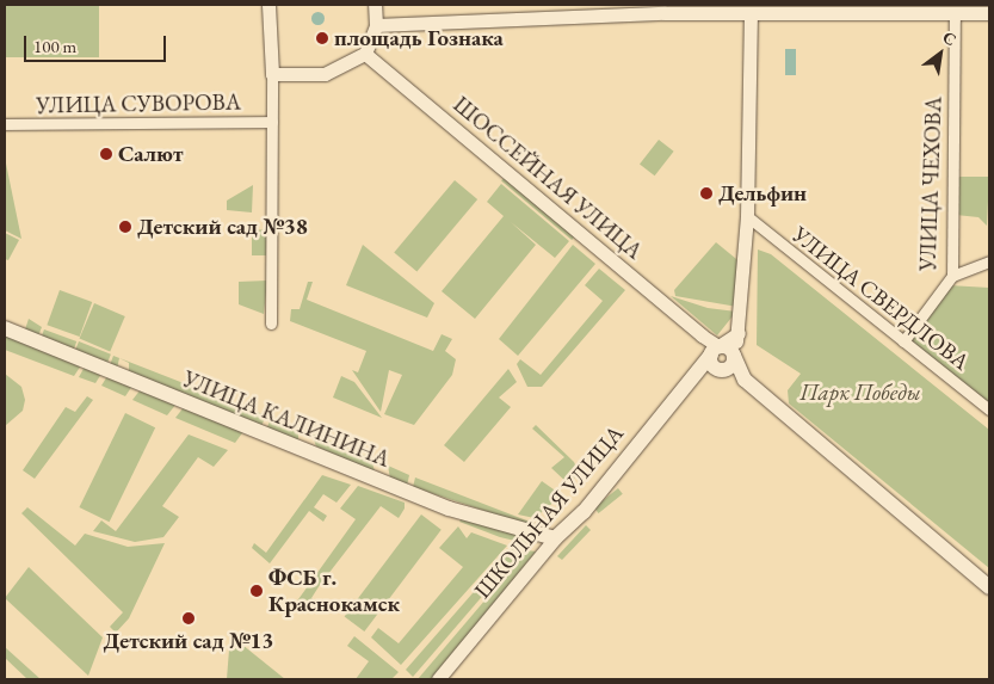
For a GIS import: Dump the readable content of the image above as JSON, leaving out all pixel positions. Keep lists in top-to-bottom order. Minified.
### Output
{"streets":{"main road":["УЛИЦА КАЛИНИНА","ШКОЛЬНАЯ УЛИЦА"],"street":["УЛИЦА СУВОРОВА","ШОССЕЙНАЯ УЛИЦА","УЛИЦА ЧЕХОВА","УЛИЦА СВЕРДЛОВА"]},"crossings":[["ШОССЕЙНАЯ УЛИЦА","ШКОЛЬНАЯ УЛИЦА"],["УЛИЦА ЧЕХОВА","УЛИЦА СВЕРДЛОВА"],["УЛИЦА КАЛИНИНА","ШКОЛЬНАЯ УЛИЦА"]],"parks":["Парк Победы"],"places":["площадь Гознака","Салют","Дельфин","Детский сад №38","ФСБ г. Краснокамск","Детский сад №13"],"scale_bar":"100 m","north":"top right"}
